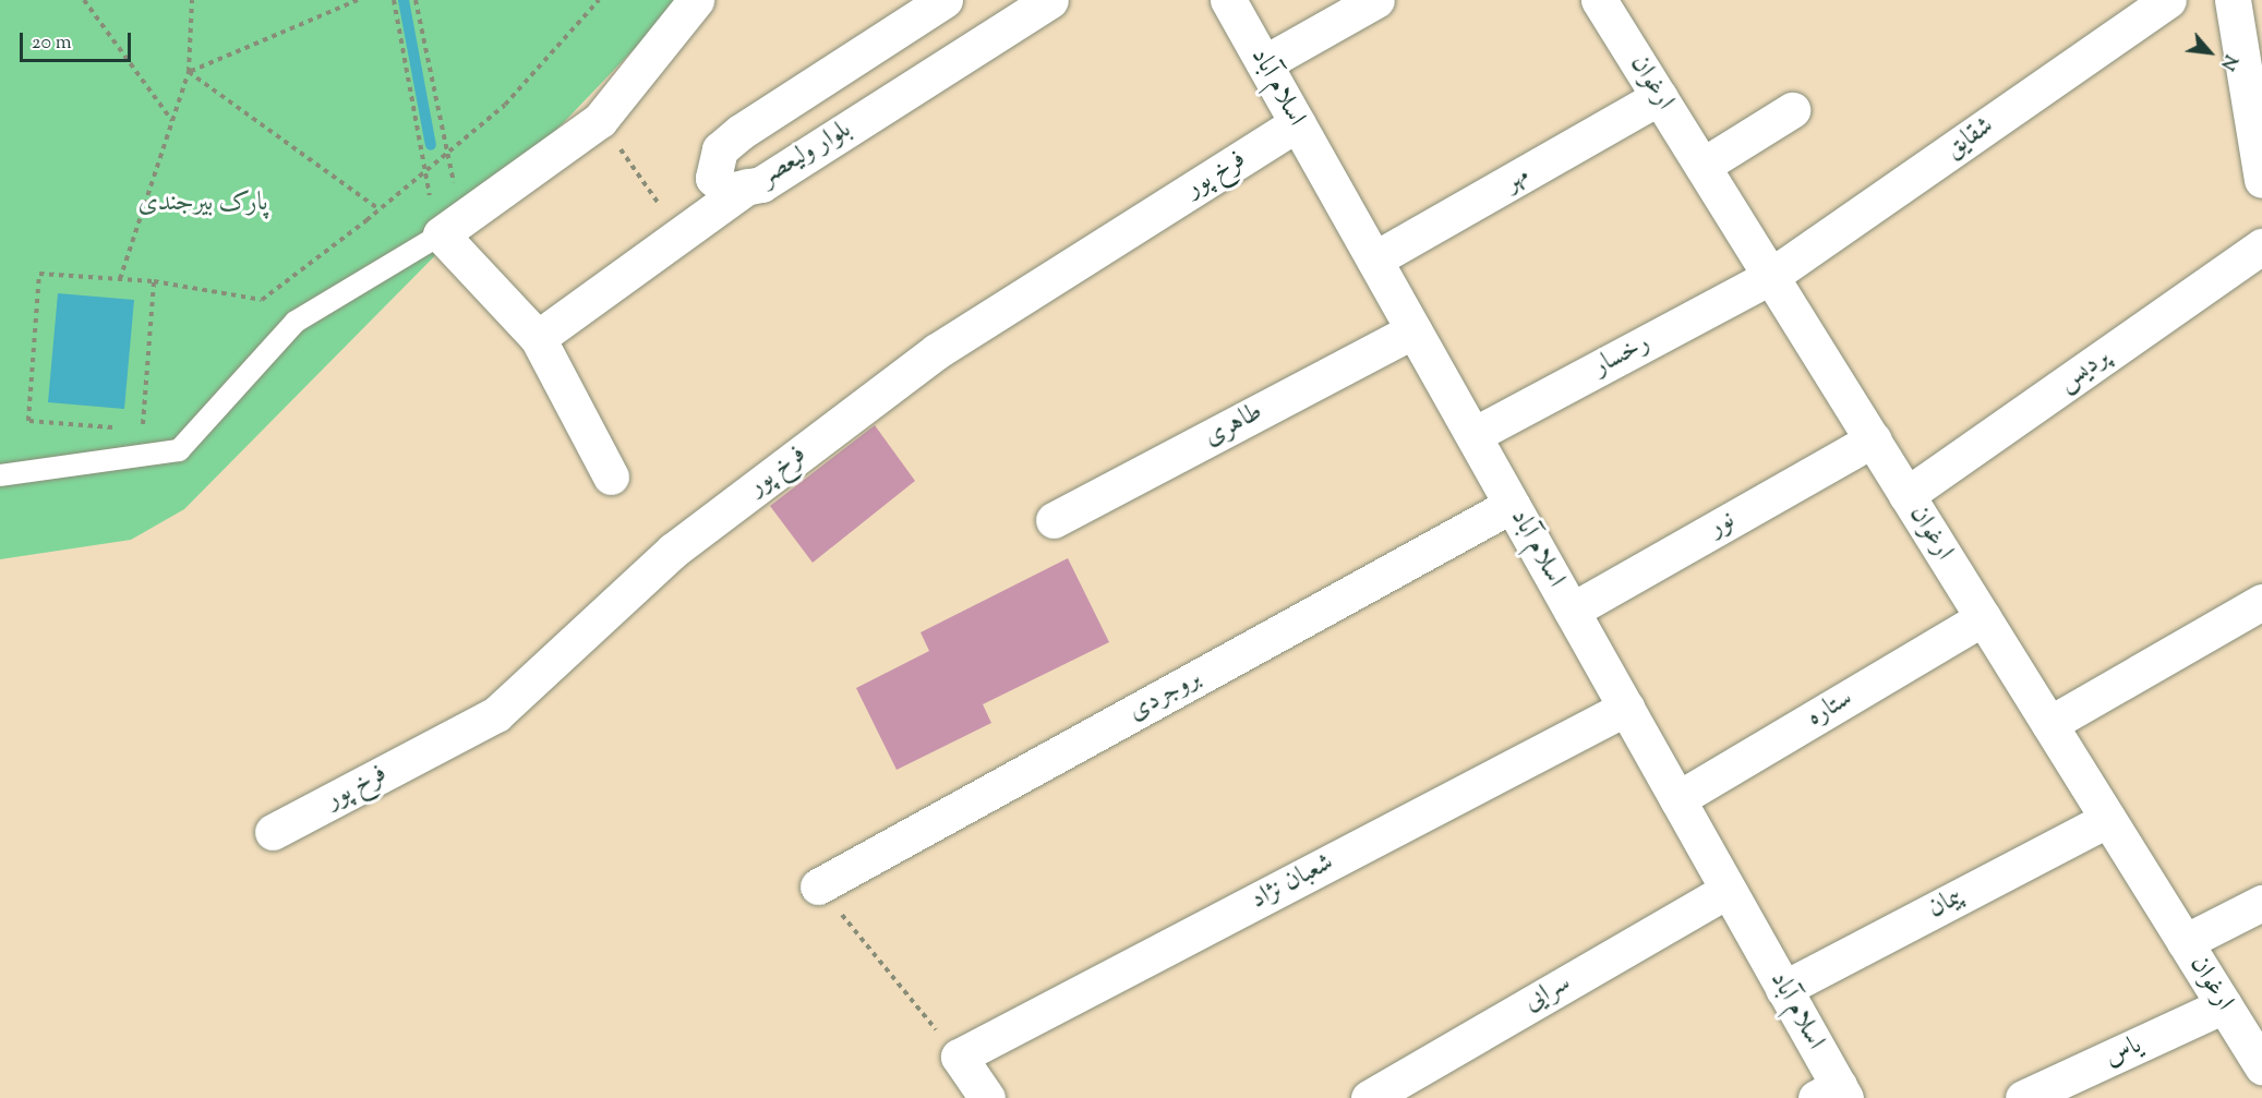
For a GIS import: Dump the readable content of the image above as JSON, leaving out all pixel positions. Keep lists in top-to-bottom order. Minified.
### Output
{"streets":{"street":["ارغوان","اسلام آباد","شقایق","بلوار ولیعصر","فرخ پور","مهر","رخسار","پردیس","طاهری","نور","بروجردی","ستاره","شعبان نژاد","پیمان","سرایی","یاس"]},"crossings":[["ارغوان","شقایق"],["ارغوان","مهر"],["ارغوان","رخسار"],["ارغوان","پردیس"],["ارغوان","نور"],["ارغوان","ستاره"],["ارغوان","پیمان"],["ارغوان","یاس"],["اسلام آباد","فرخ پور"],["اسلام آباد","مهر"],["اسلام آباد","رخسار"],["اسلام آباد","طاهری"],["اسلام آباد","نور"],["اسلام آباد","بروجردی"],["اسلام آباد","ستاره"],["اسلام آباد","شعبان نژاد"],["اسلام آباد","پیمان"],["اسلام آباد","سرایی"],["شقایق","رخسار"]],"parks":["پارک بیرجندی"],"scale_bar":"20 m","north":"bottom right"}
